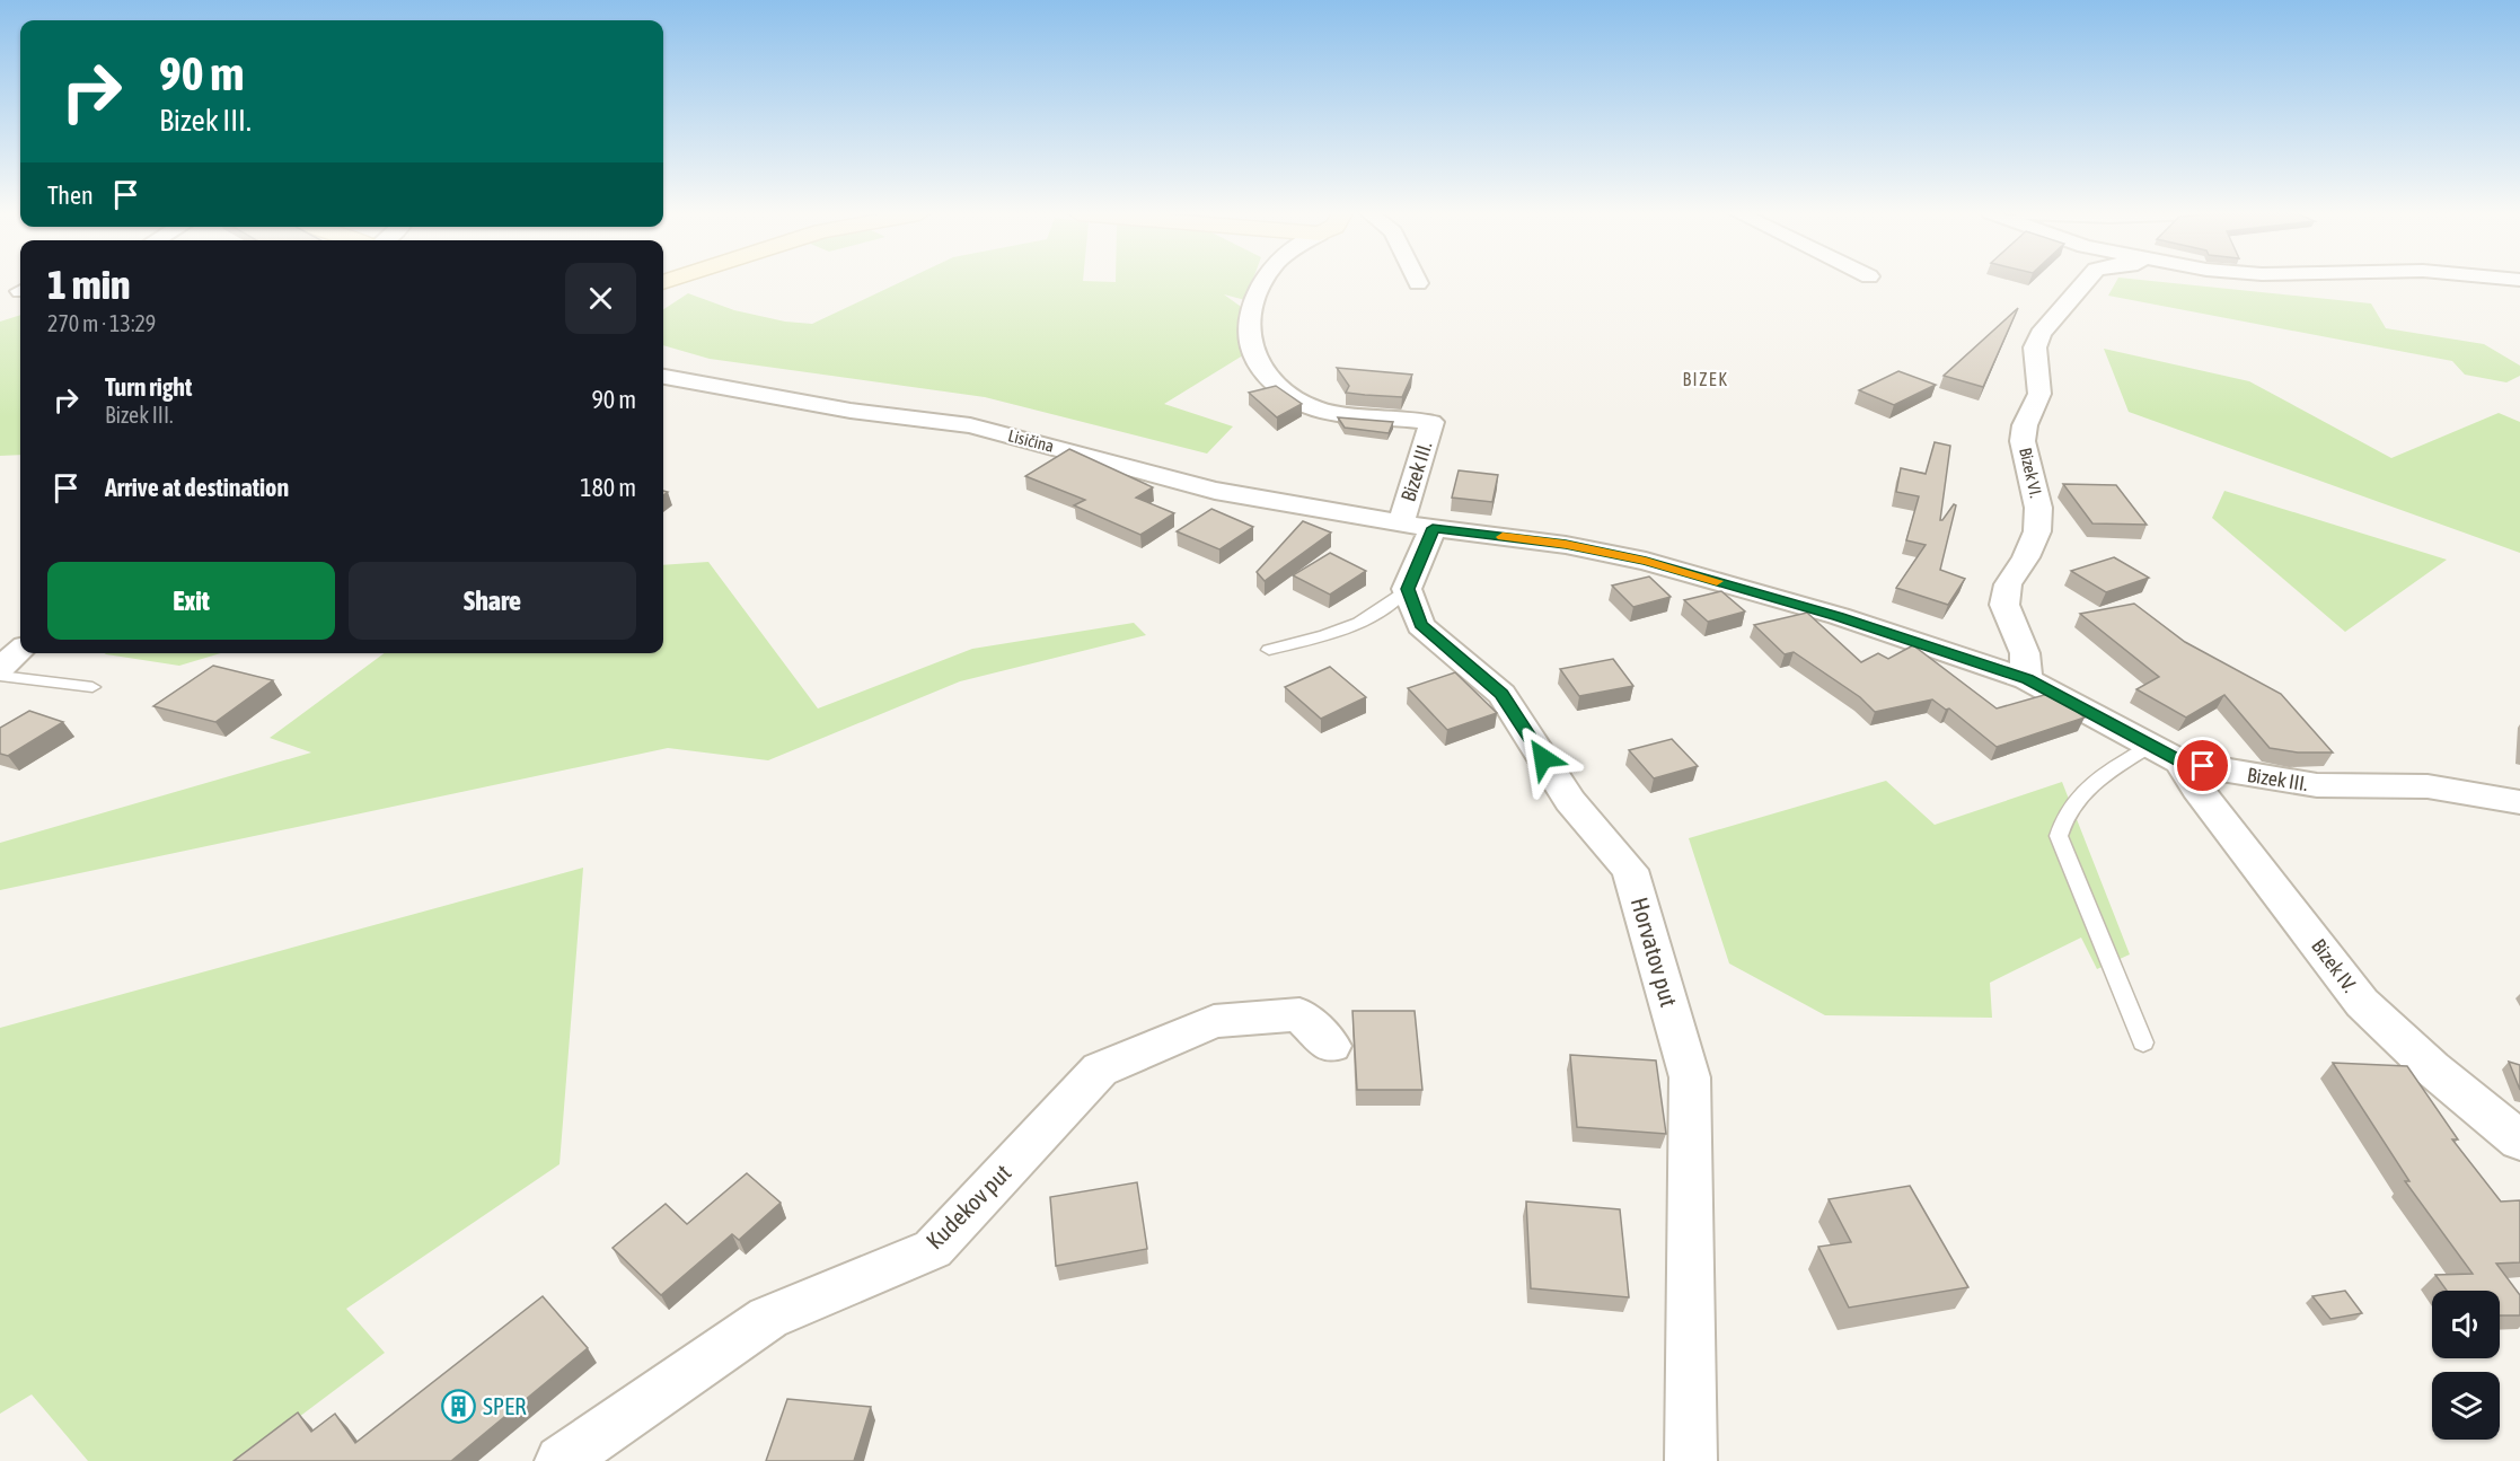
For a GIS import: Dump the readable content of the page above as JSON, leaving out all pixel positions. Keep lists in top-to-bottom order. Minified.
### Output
{"streets":{"street":["Lisičina","Bizek III.","Bizek VI.","Horvatov put","Bizek IV.","Kudekov put"]},"crossings":[["Lisičina","Bizek III."],["Bizek III.","Bizek VI."],["Bizek III.","Bizek IV."]],"districts":["BIZEK"],"places":{"building":["SPER"]},"page":{"turn":["90 m","Bizek III."],"then":"Then","heading":["1 min","270 m · 13:29"],"list":[{"name":"Turn right","note":"Bizek III.","value":"90 m"},{"name":"Arrive at destination","value":"180 m"}],"buttons":["Exit","Share"]}}
